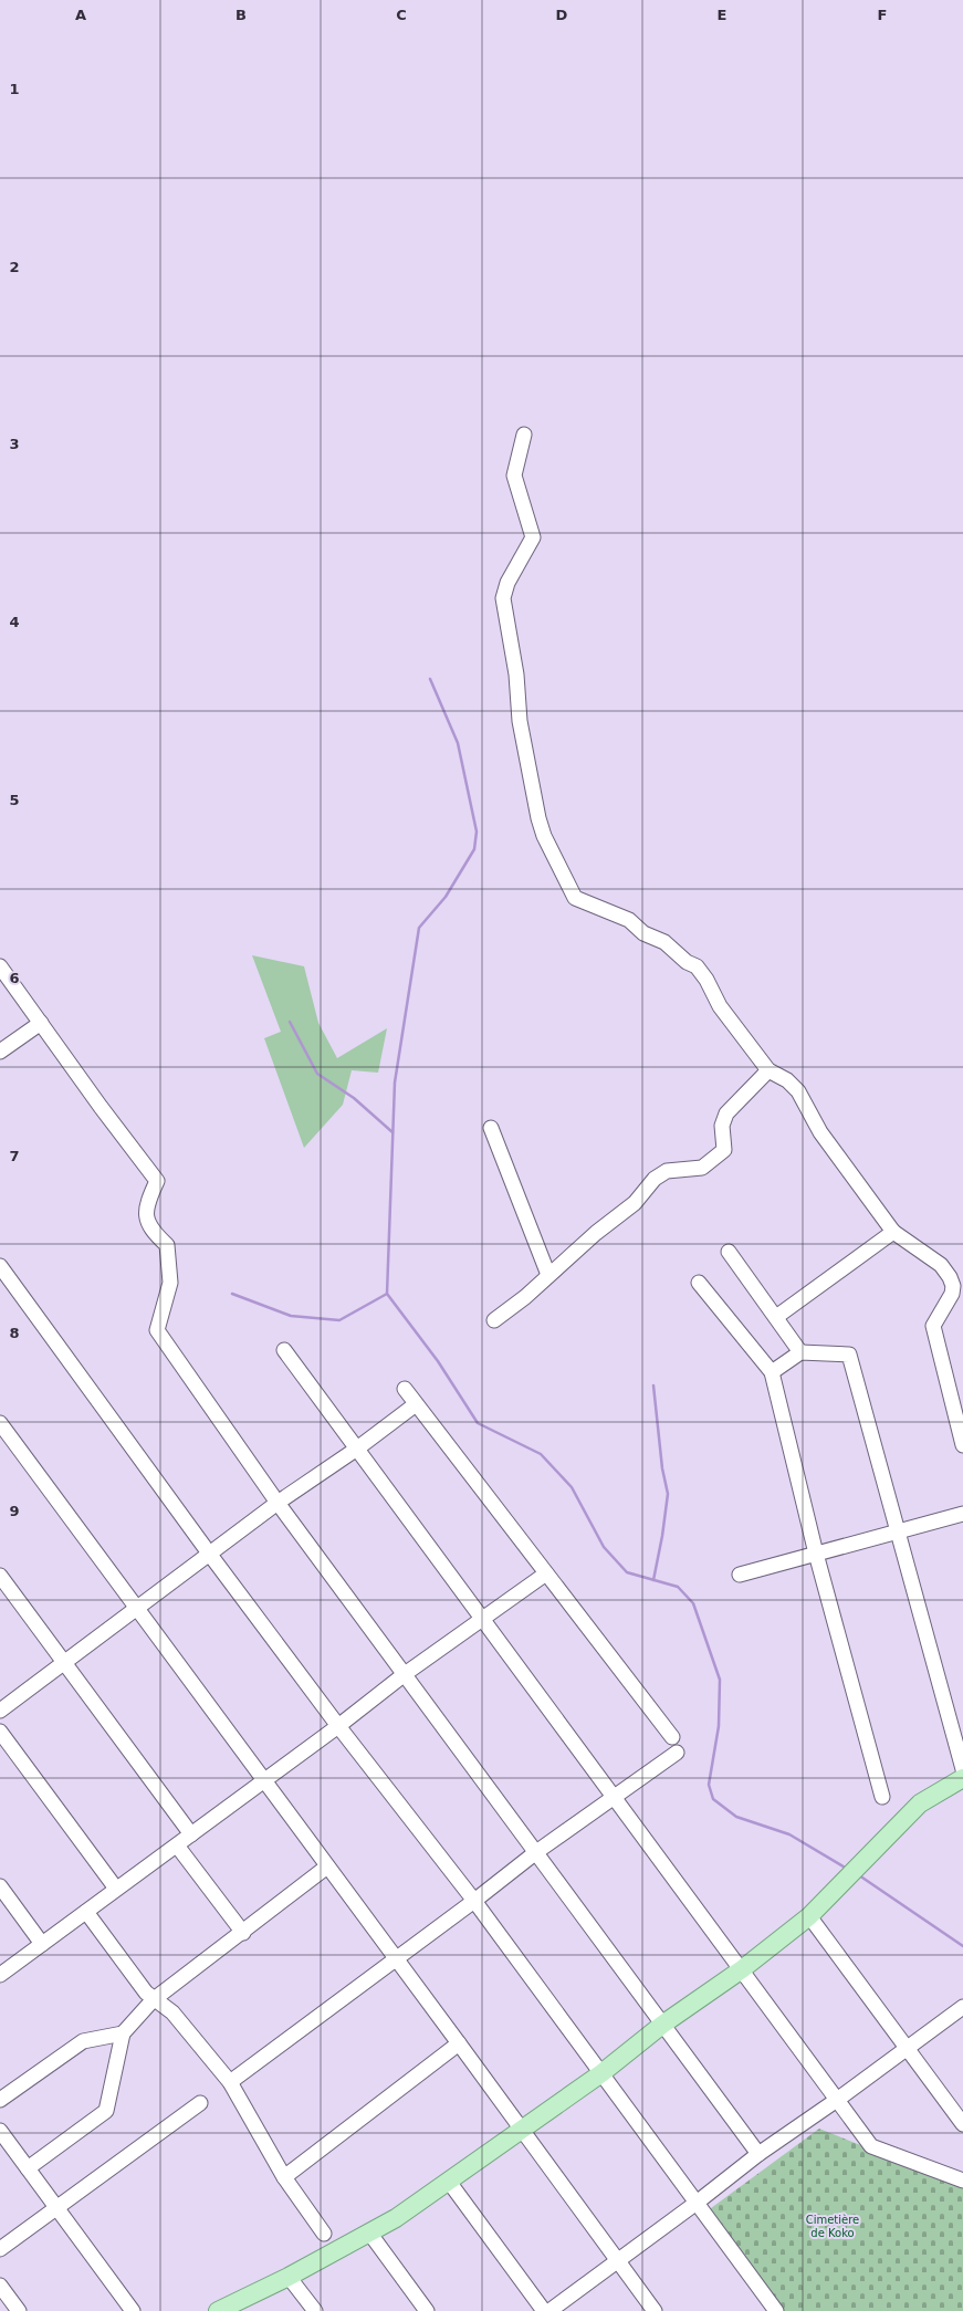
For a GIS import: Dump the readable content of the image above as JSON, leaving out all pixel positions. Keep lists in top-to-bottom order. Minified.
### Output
{"parks":["Cimetière de Koko"],"grid":{"columns":["A","B","C","D","E","F"],"rows":["1","2","3","4","5","6","7","8","9"]}}
